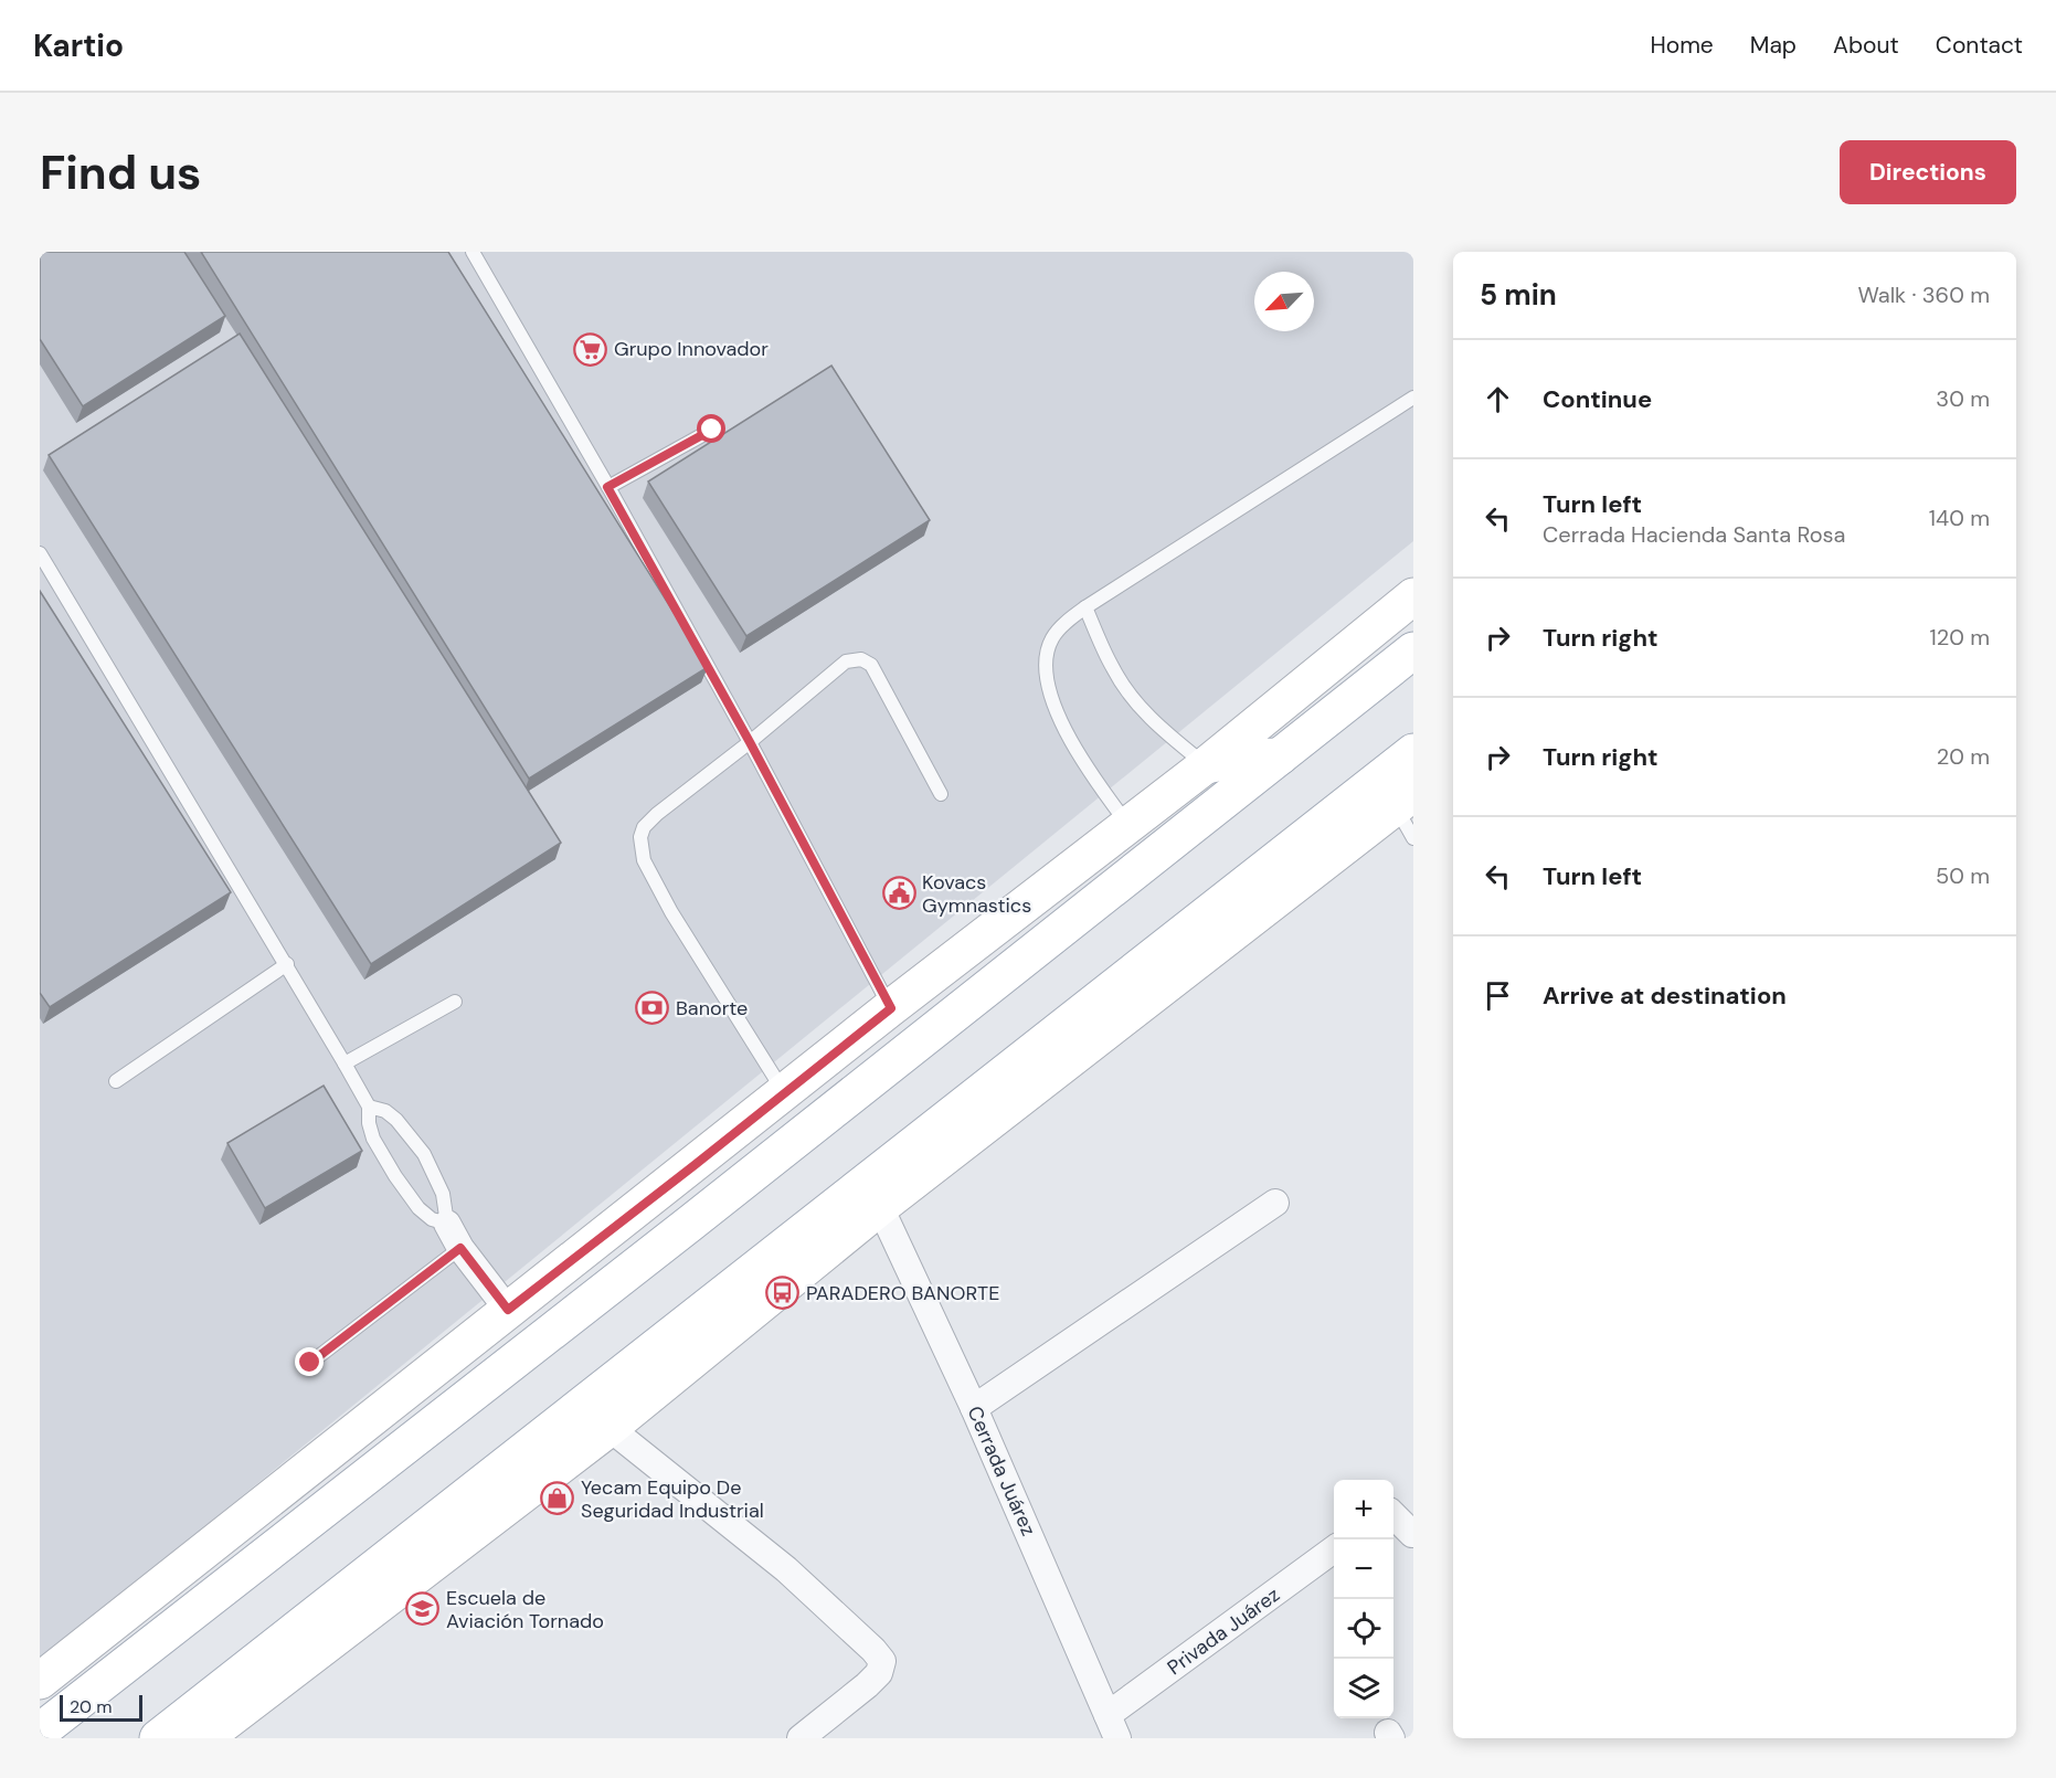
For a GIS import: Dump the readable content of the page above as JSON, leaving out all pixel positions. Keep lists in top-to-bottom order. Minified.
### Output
{"streets":{"street":["Cerrada Juárez","Privada Juárez"]},"crossings":[["Cerrada Juárez","Privada Juárez"]],"places":{"supermarket":["Grupo Innovador"],"public building":["Kovacs Gymnastics"],"bank":["Banorte"],"bus stop":["PARADERO BANORTE"],"shop":["Yecam Equipo De Seguridad Industrial"],"school or university":["Escuela de Aviación Tornado"]},"scale_bar":"20 m","north":"bottom left","page":{"header":"Kartio","nav":["Home","Map","About","Contact"],"buttons":"Directions","title":"Find us","heading":["5 min","Walk · 360 m"],"list":[["Continue","30 m"],["Turn left","Cerrada Hacienda Santa Rosa","140 m"],["Turn right","120 m"],["Turn right","20 m"],["Turn left","50 m"],"Arrive at destination"],"map_buttons":["+","−"],"scale":"20 m"}}
